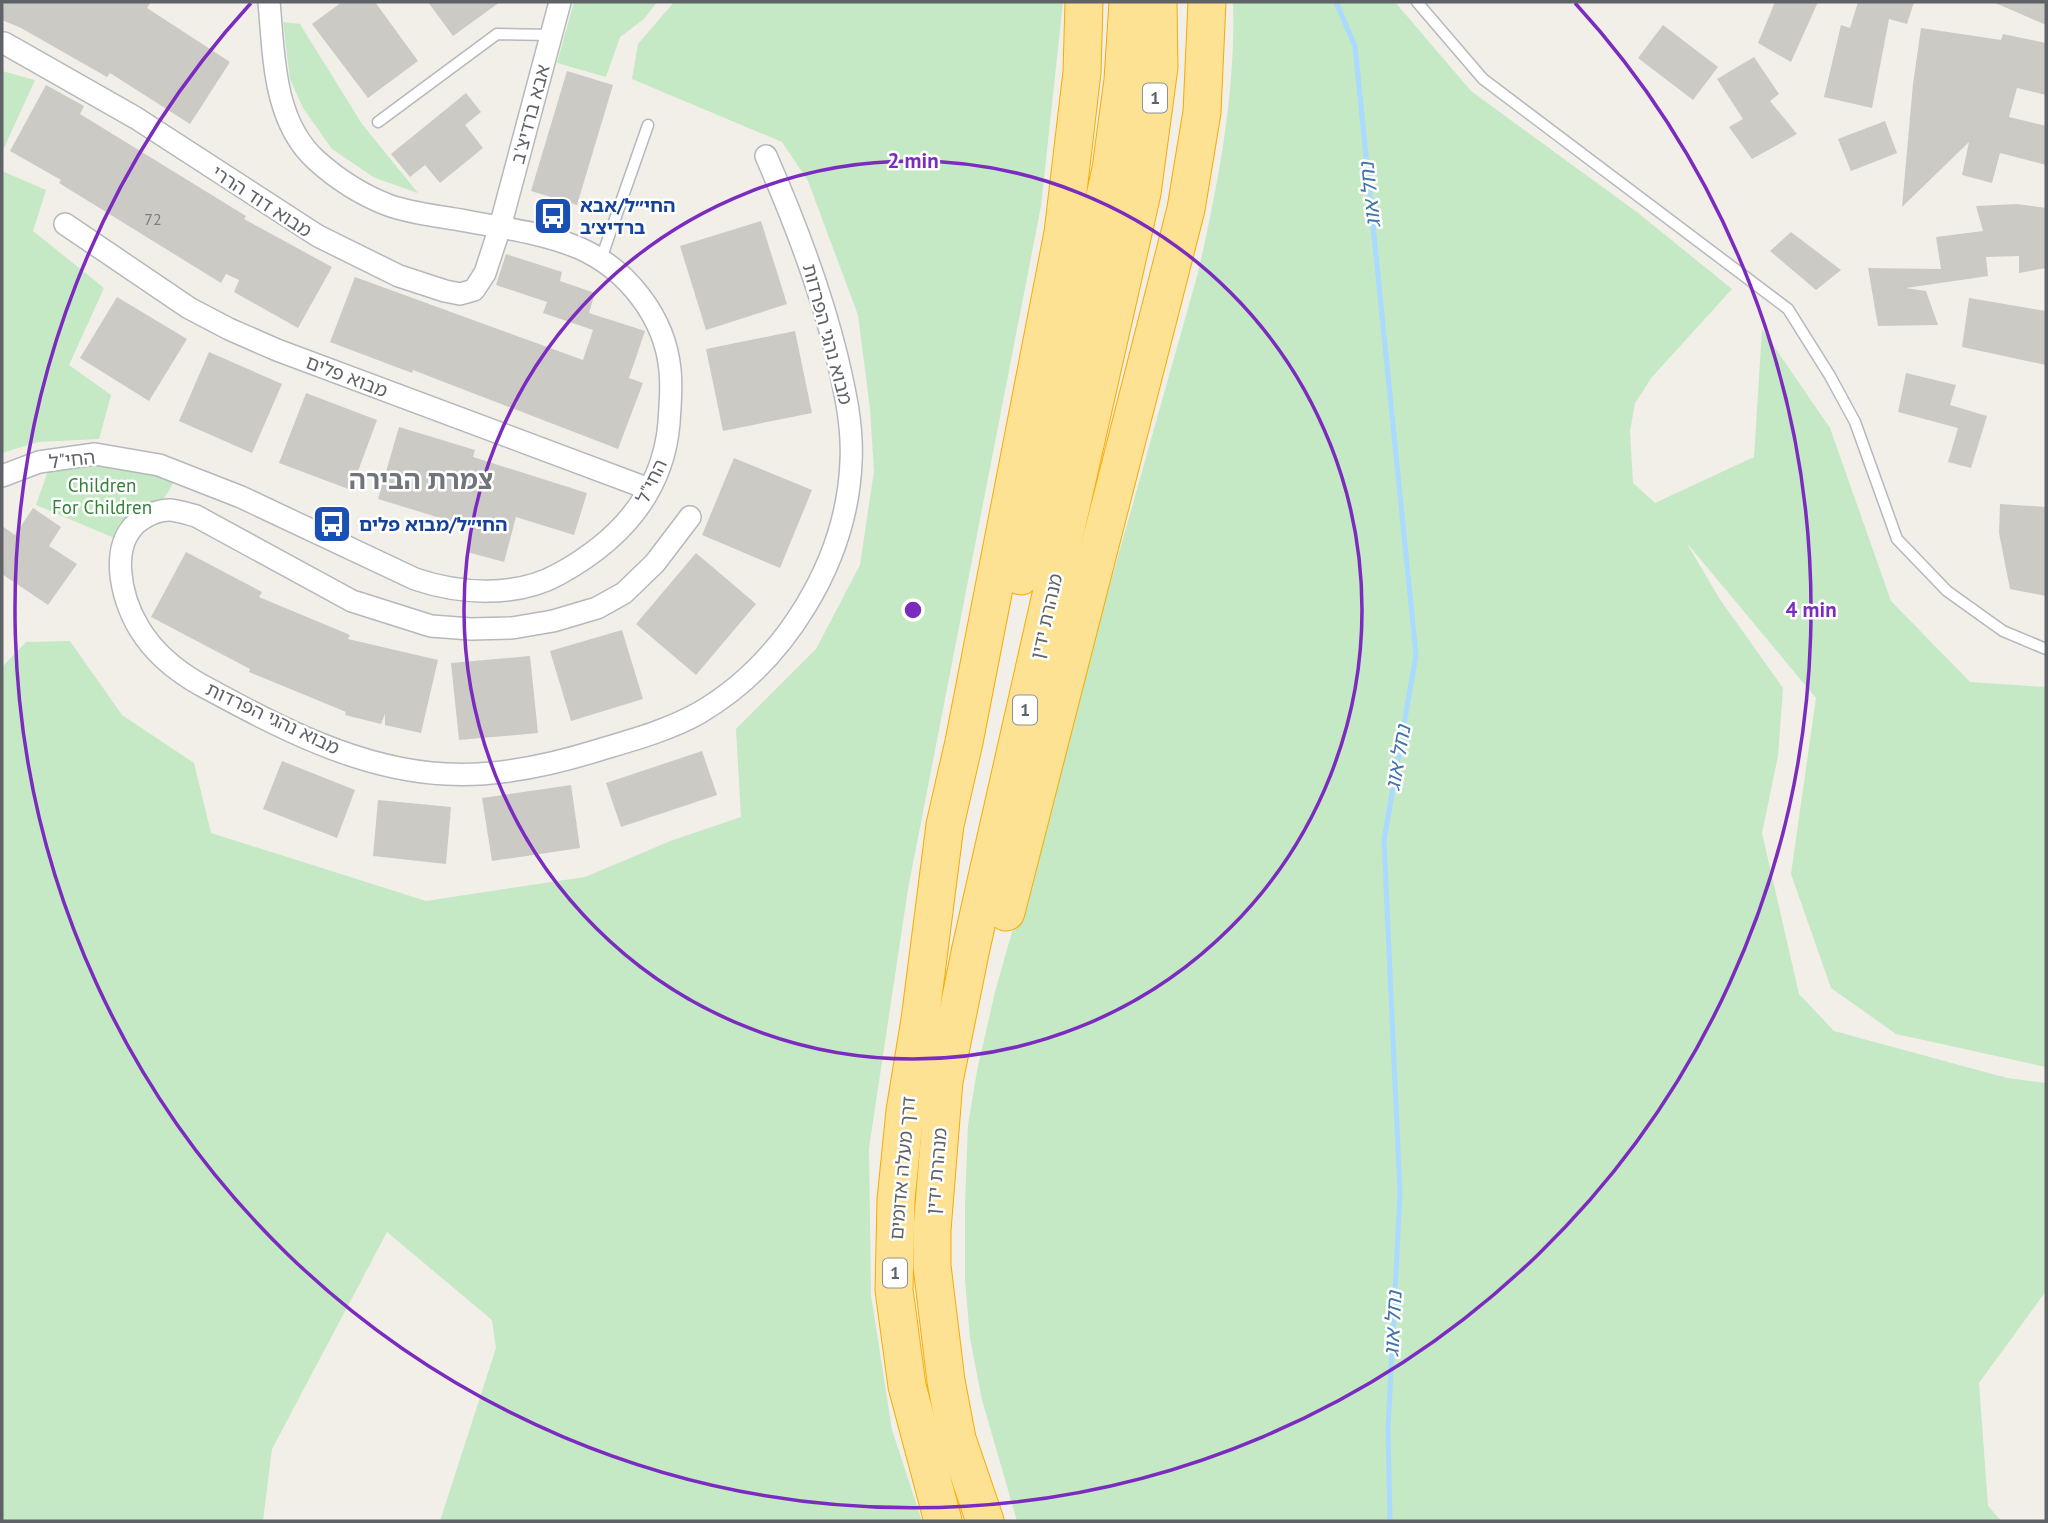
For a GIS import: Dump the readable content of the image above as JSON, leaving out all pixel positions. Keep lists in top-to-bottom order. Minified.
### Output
{"streets":{"highway":["1","מנהרת ידין","דרך מעלה אדומים"],"street":["אבא ברדיצ'ב","מבוא דוד הררי","מבוא נהגי הפרדות","מבוא פלים","החי\"ל"]},"crossings":[["אבא ברדיצ'ב","מבוא דוד הררי"],["אבא ברדיצ'ב","החי\"ל"],["מבוא דוד הררי","החי\"ל"],["מבוא פלים","החי\"ל"],["מנהרת ידין","דרך מעלה אדומים"]],"districts":["צמרת הבירה"],"water":["נחל אוג"],"parks":["Children For Children"],"places":{"bus stop":["החי״ל/אבא ברדיצ׳ב","החי״ל/מבוא פלים"]},"house_numbers":["72"],"rings":["2 min","4 min"]}
